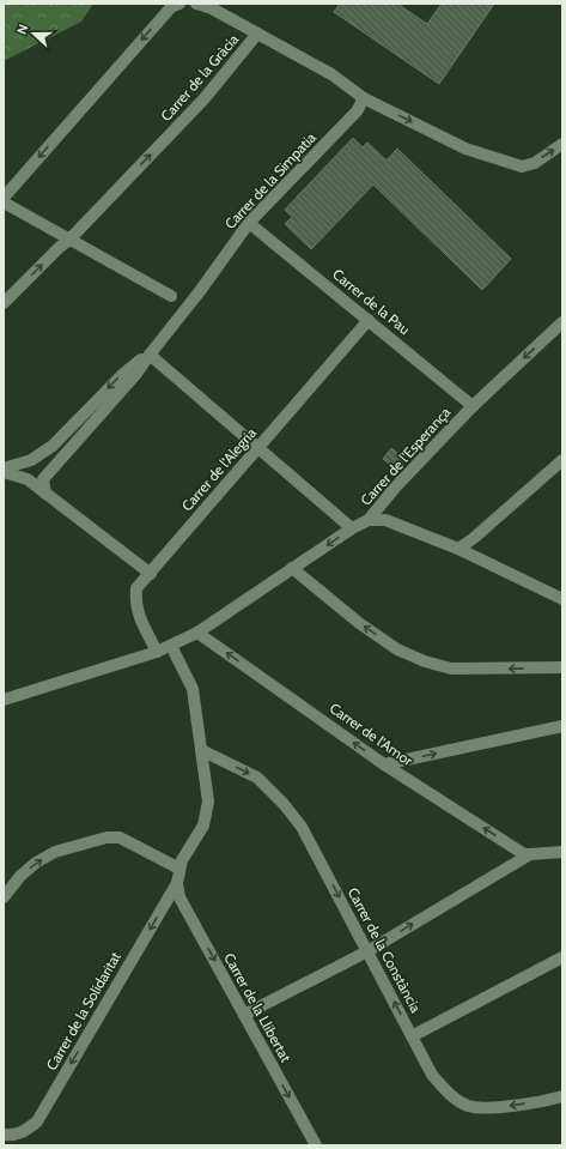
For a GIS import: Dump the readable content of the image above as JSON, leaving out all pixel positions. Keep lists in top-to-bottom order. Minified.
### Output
{"streets":{"street":["Carrer de la Gràcia","Carrer de la Simpatia","Carrer de la Pau","Carrer de l'Esperança","Carrer de l'Alegria","Carrer de l'Amor","Carrer de la Constància","Carrer de la Llibertat","Carrer de la Solidaritat"]},"crossings":[["Carrer de la Gràcia","Carrer de la Simpatia"],["Carrer de la Simpatia","Carrer de la Pau"],["Carrer de la Pau","Carrer de l'Esperança"],["Carrer de la Pau","Carrer de l'Alegria"],["Carrer de l'Esperança","Carrer de l'Alegria"],["Carrer de l'Esperança","Carrer de l'Amor"],["Carrer de la Llibertat","Carrer de la Solidaritat"]],"one_way":["Carrer de la Llibertat","Carrer de la Solidaritat"],"north":"left"}
